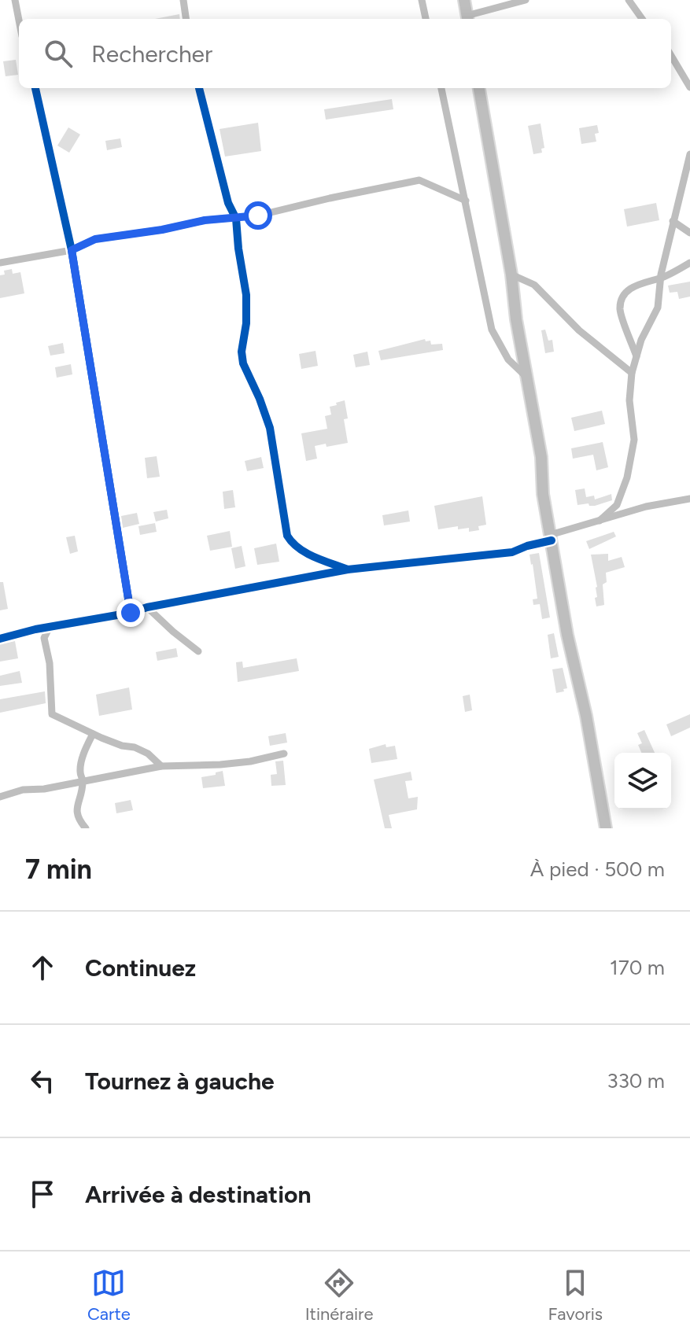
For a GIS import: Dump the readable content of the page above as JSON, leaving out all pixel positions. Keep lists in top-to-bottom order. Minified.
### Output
{"page":{"search":"Rechercher","heading":["7 min","À pied · 500 m"],"list":[["Continuez","170 m"],["Tournez à gauche","330 m"],"Arrivée à destination"],"nav":["Carte","Itinéraire","Favoris"]}}
